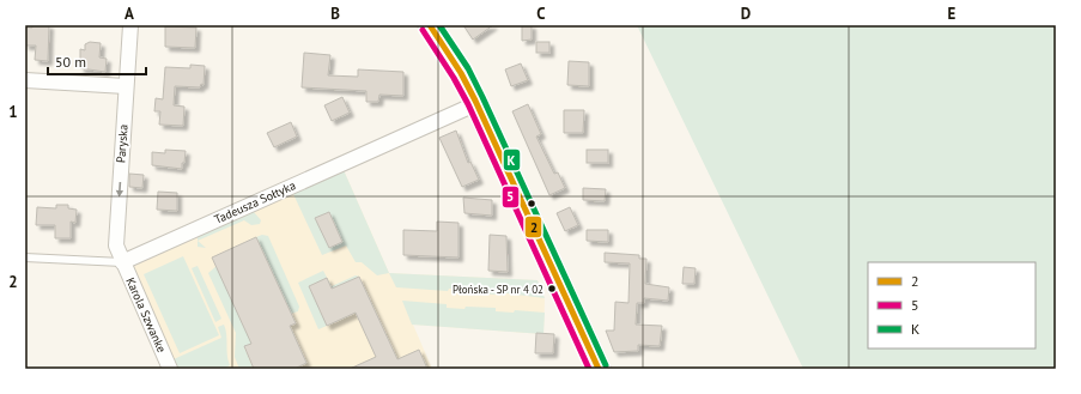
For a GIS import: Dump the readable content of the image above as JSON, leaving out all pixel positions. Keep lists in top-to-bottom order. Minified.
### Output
{"streets":{"street":["Paryska","Tadeusza Sołtyka","Karola Szwanke"]},"crossings":[["Paryska","Tadeusza Sołtyka"],["Paryska","Karola Szwanke"],["Tadeusza Sołtyka","Karola Szwanke"]],"one_way":["Paryska"],"places":["Płońska - SP nr 4 02"],"lines":["transit line 2","transit line K","transit line 5"],"legend":["2","5","K"],"scale_bar":"50 m","grid":{"columns":["A","B","C","D","E"],"rows":["1","2"]}}
